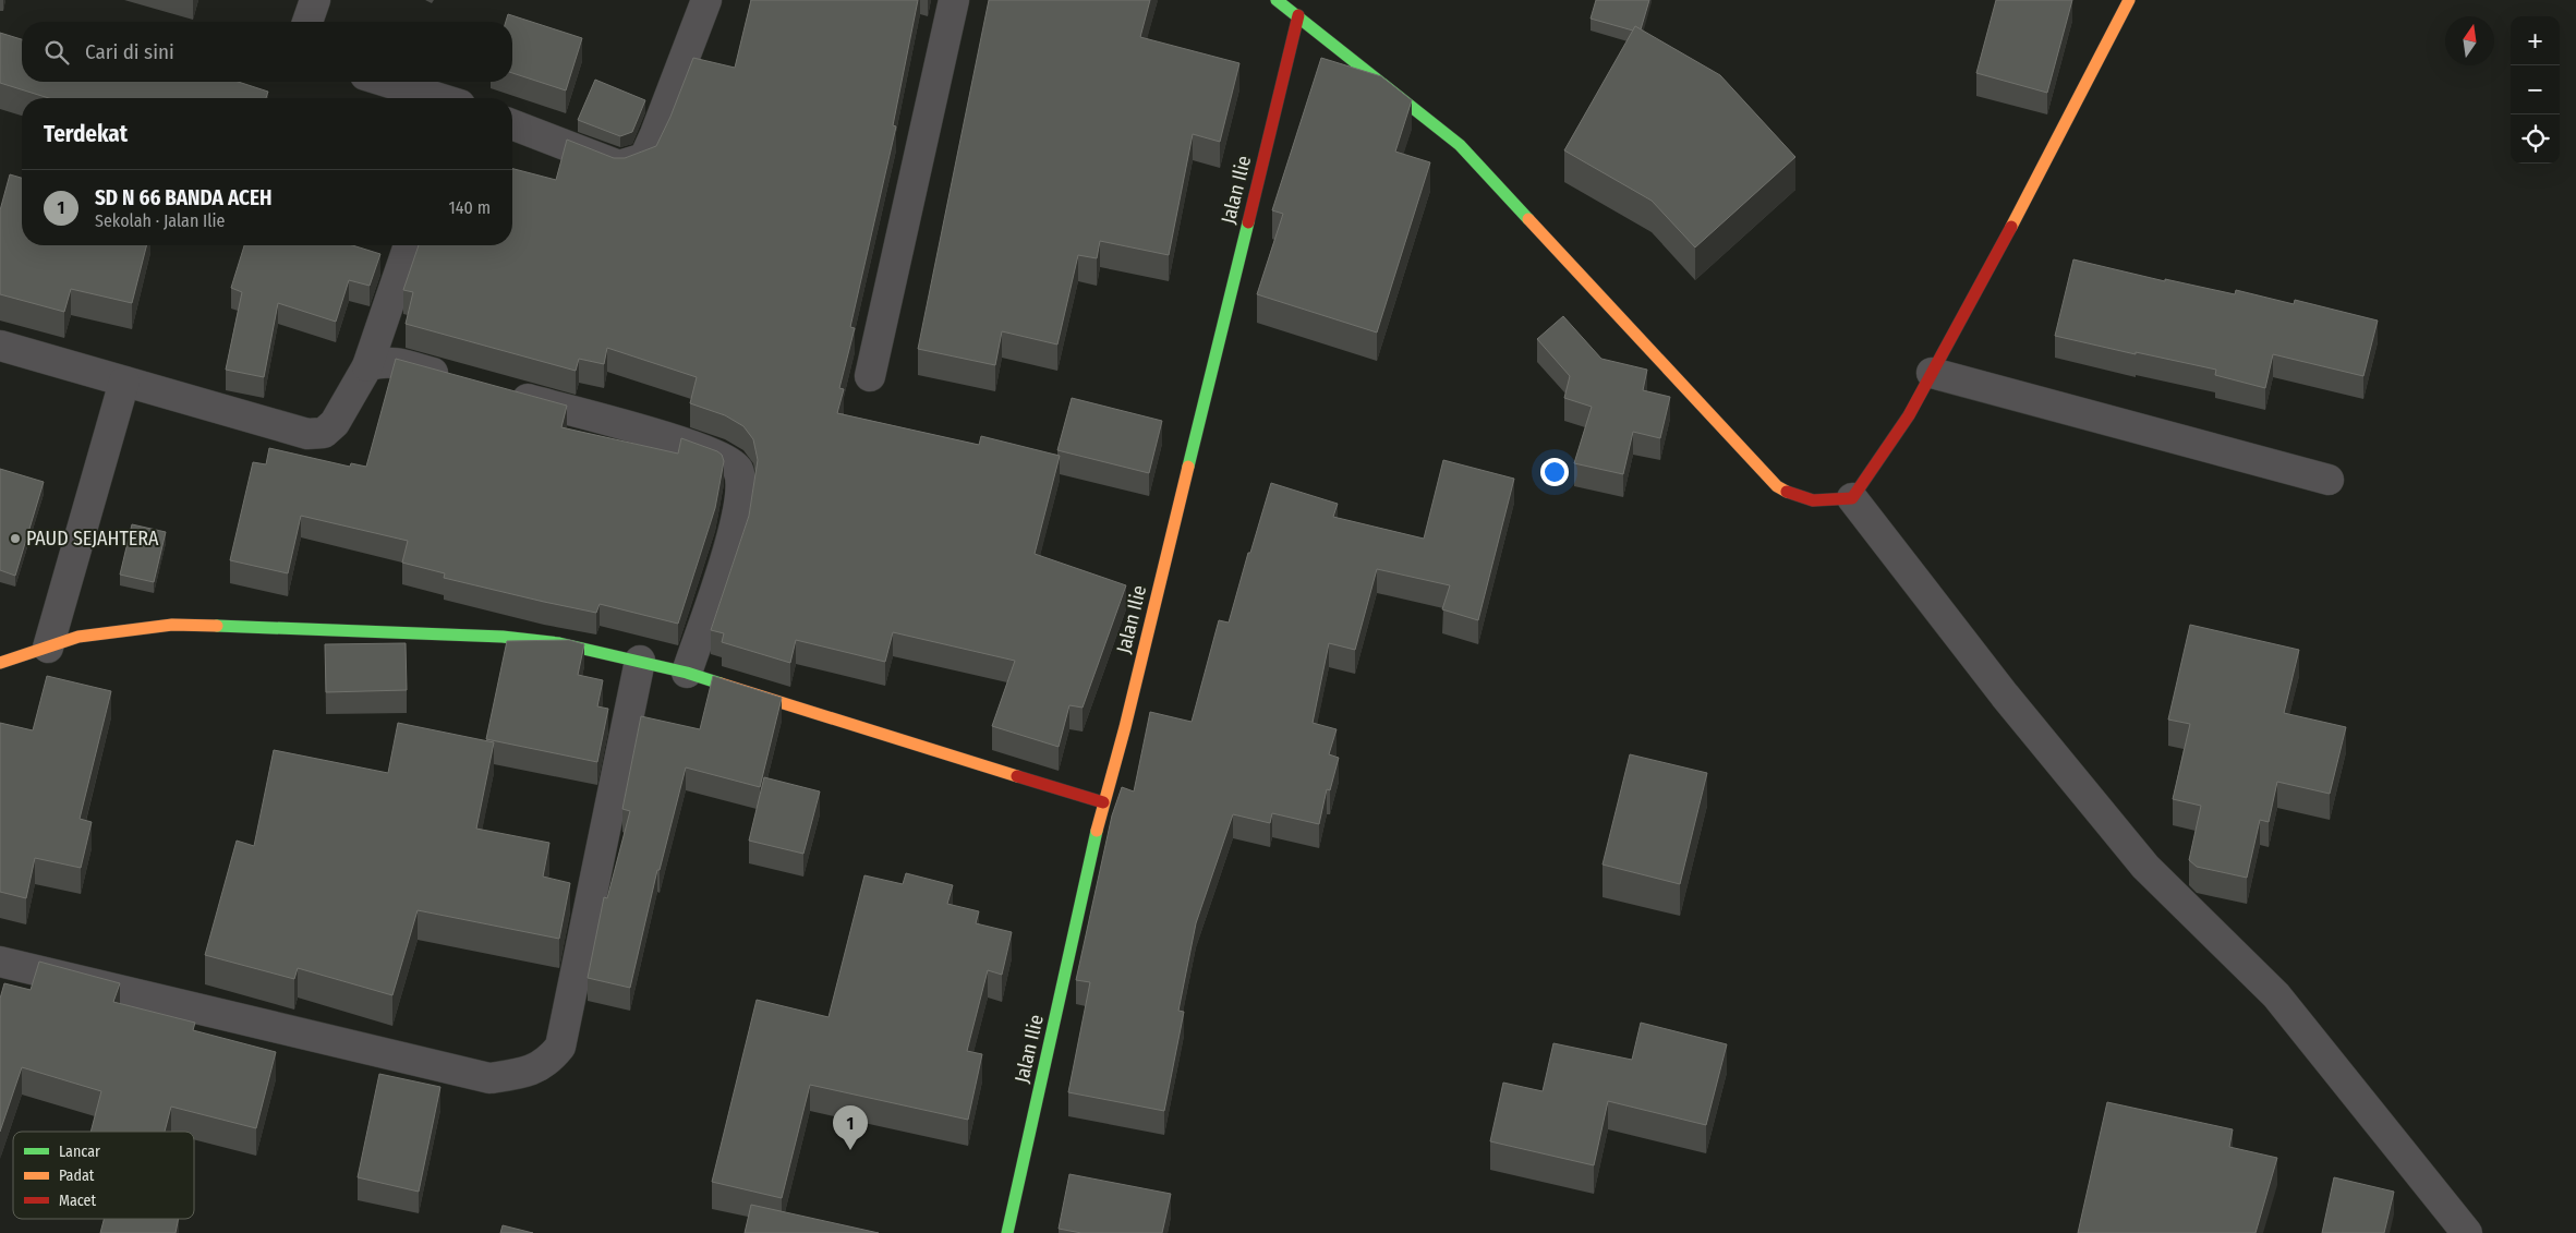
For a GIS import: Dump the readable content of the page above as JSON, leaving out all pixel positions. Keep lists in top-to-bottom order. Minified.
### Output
{"streets":{"street":["Jalan Ilie"]},"places":["PAUD SEJAHTERA"],"legend":["Lancar","Padat","Macet"],"north":"top","page":{"map_buttons":["+","−"],"search":"Cari di sini","heading":"Terdekat","list":[{"mark":"1","name":"SD N 66 BANDA ACEH","note":"Sekolah · Jalan Ilie","value":"140 m"}],"pins":"1"}}
